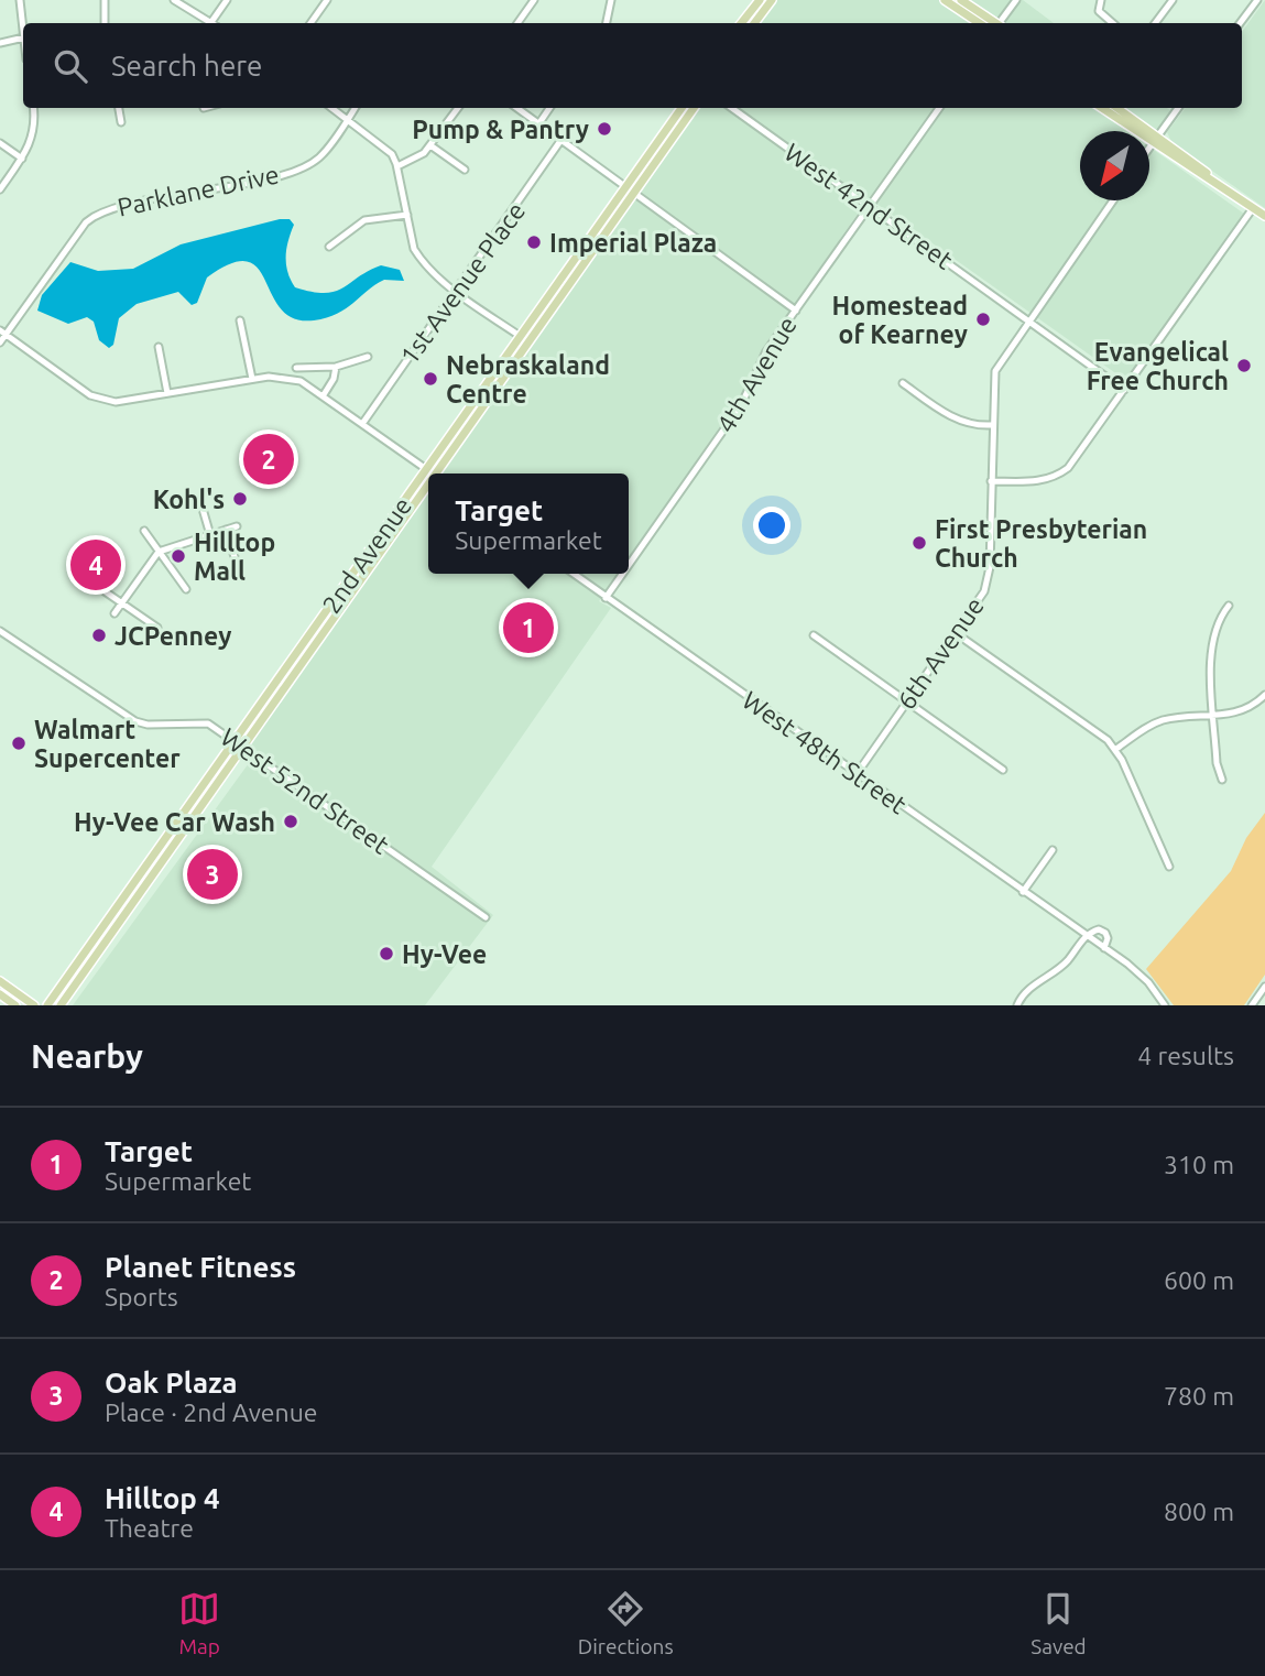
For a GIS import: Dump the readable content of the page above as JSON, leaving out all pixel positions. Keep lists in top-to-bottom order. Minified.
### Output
{"streets":{"main road":["2nd Avenue"],"street":["Parklane Drive","West 42nd Street","1st Avenue Place","4th Avenue","6th Avenue","West 48th Street","West 52nd Street"]},"crossings":[["West 42nd Street","4th Avenue"],["West 42nd Street","6th Avenue"],["4th Avenue","West 48th Street"],["2nd Avenue","West 52nd Street"],["6th Avenue","West 48th Street"]],"places":["Pump & Pantry","Imperial Plaza","Homestead of Kearney","Evangelical Free Church","Nebraskaland Centre","Kohl's","First Presbyterian Church","Hilltop Mall","JCPenney","Walmart Supercenter","Hy-Vee Car Wash","Hy-Vee"],"north":"bottom left","page":{"search":"Search here","pins":["2","4","1","3"],"popup":["Target","Supermarket"],"heading":["Nearby","4 results"],"list":[{"mark":"1","name":"Target","note":"Supermarket","value":"310 m"},{"mark":"2","name":"Planet Fitness","note":"Sports","value":"600 m"},{"mark":"3","name":"Oak Plaza","note":"Place · 2nd Avenue","value":"780 m"},{"mark":"4","name":"Hilltop 4","note":"Theatre","value":"800 m"}],"nav":["Map","Directions","Saved"]}}
